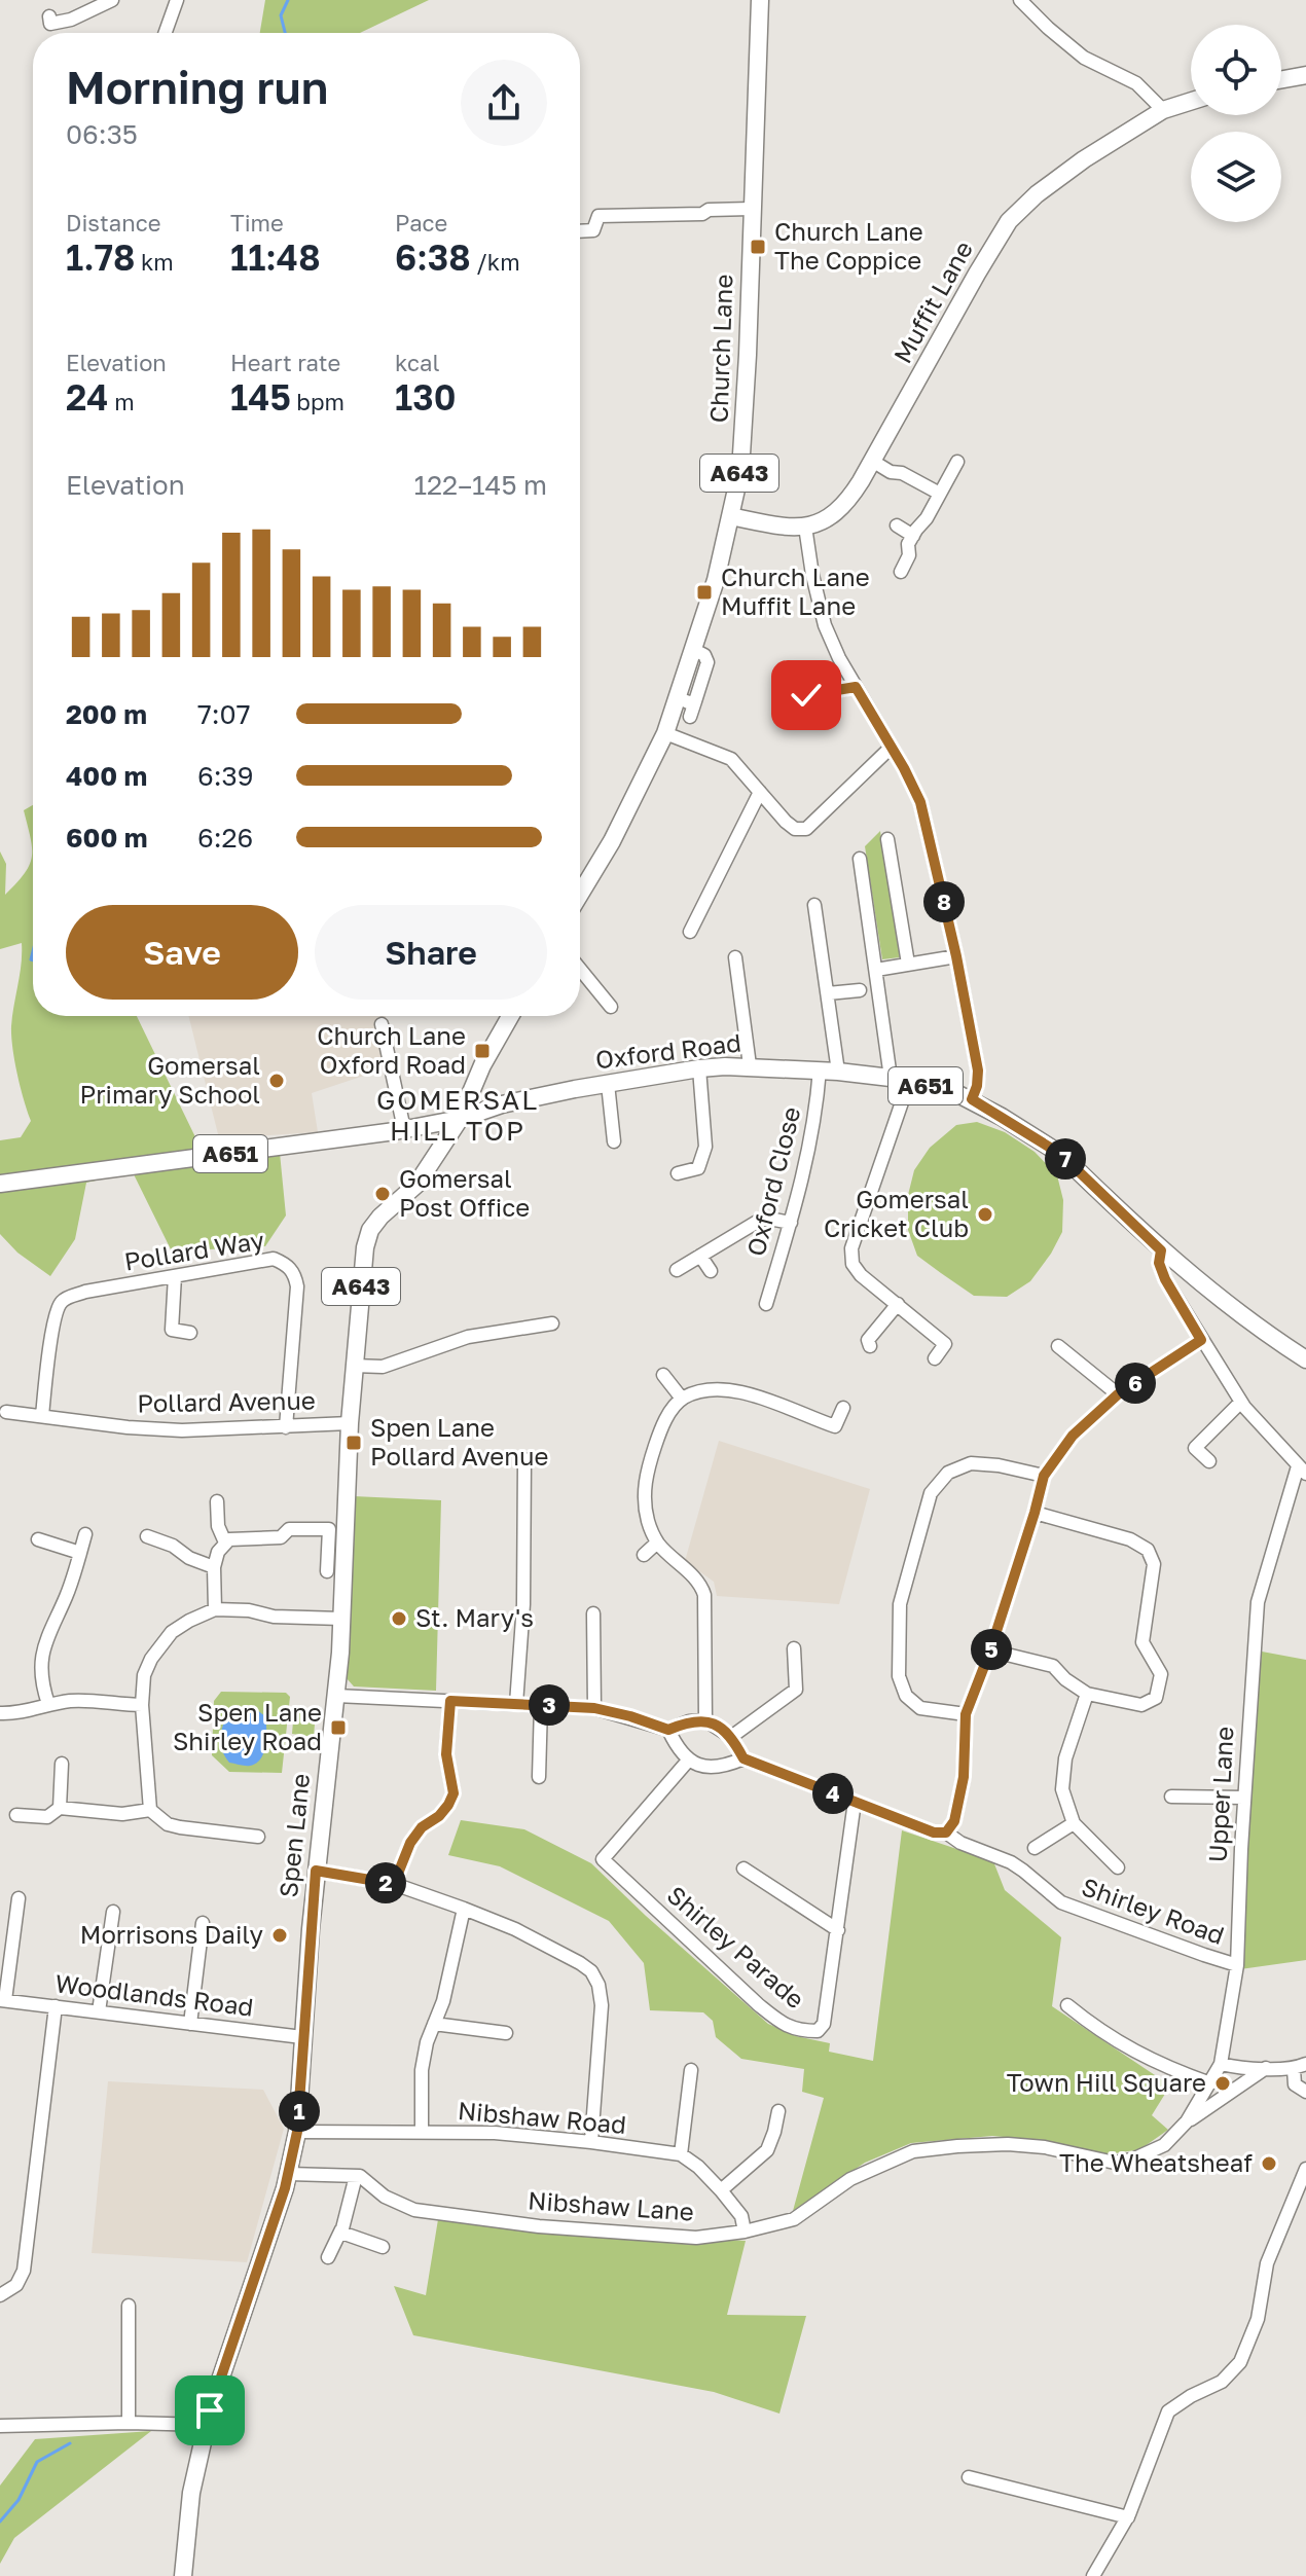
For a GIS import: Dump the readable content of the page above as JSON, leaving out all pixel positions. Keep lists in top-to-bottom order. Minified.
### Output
{"streets":{"main road":["Muffit Lane","Church Lane","A643","Oxford Road","A651","Spen Lane"],"street":["Oxford Close","Pollard Way","Pollard Avenue","Upper Lane","Shirley Road","Shirley Parade","Woodlands Road","Nibshaw Road","Nibshaw Lane"]},"crossings":[["A643","Oxford Road"],["A643","Spen Lane"],["Oxford Road","Oxford Close"],["Oxford Road","Spen Lane"],["Pollard Way","Pollard Avenue"],["Pollard Avenue","Spen Lane"],["Upper Lane","Shirley Road"],["Upper Lane","Nibshaw Lane"],["Spen Lane","Woodlands Road"],["Spen Lane","Nibshaw Road"],["Shirley Road","Shirley Parade"]],"districts":["GOMERSAL HILL TOP"],"places":{"transit":["Church Lane The Coppice","Church Lane Muffit Lane","Church Lane Oxford Road","Spen Lane Pollard Avenue","Spen Lane Shirley Road"],"other":["Gomersal Primary School","Gomersal Post Office","Gomersal Cricket Club","St. Mary's","Morrisons Daily","Town Hill Square","The Wheatsheaf"]},"page":{"heading":["Morning run","06:35"],"stats":[["Distance","1.78 km"],["Time","11:48"],["Pace","6:38 /km"],["Elevation","24 m"],["Heart rate","145 bpm"],["kcal","130"]],"chart":["Elevation","122–145 m"],"list":[{"name":"200 m","note":"7:07"},{"name":"400 m","note":"6:39"},{"name":"600 m","note":"6:26"}],"pins":["8","7","6","5","3","4","2","1"],"buttons":["Save","Share"]}}
